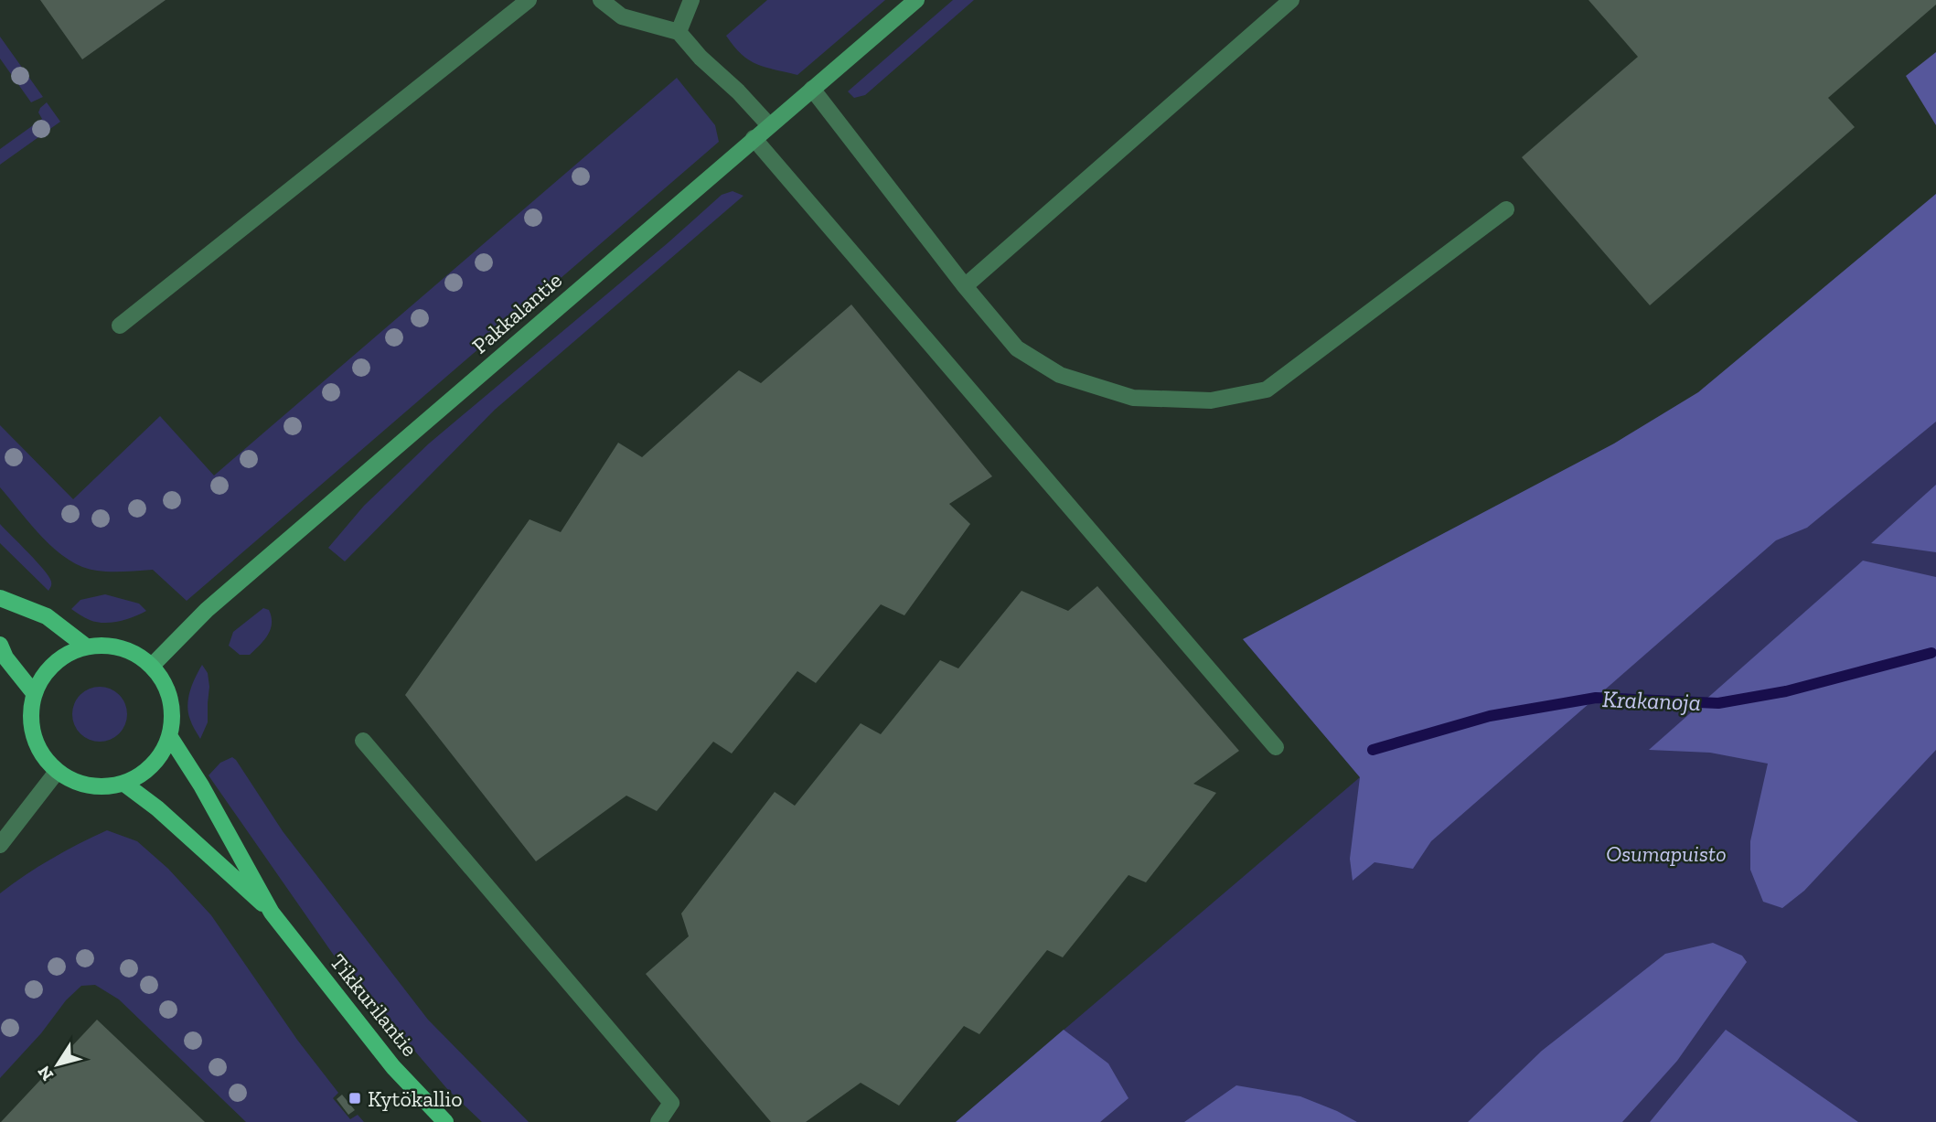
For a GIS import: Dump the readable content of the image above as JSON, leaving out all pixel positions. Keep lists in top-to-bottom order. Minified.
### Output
{"streets":{"main road":["Pakkalantie","Tikkurilantie"]},"crossings":[["Pakkalantie","Tikkurilantie"]],"water":["Krakanoja"],"parks":["Osumapuisto"],"places":{"transit":["Kytökallio"]},"north":"bottom left"}
